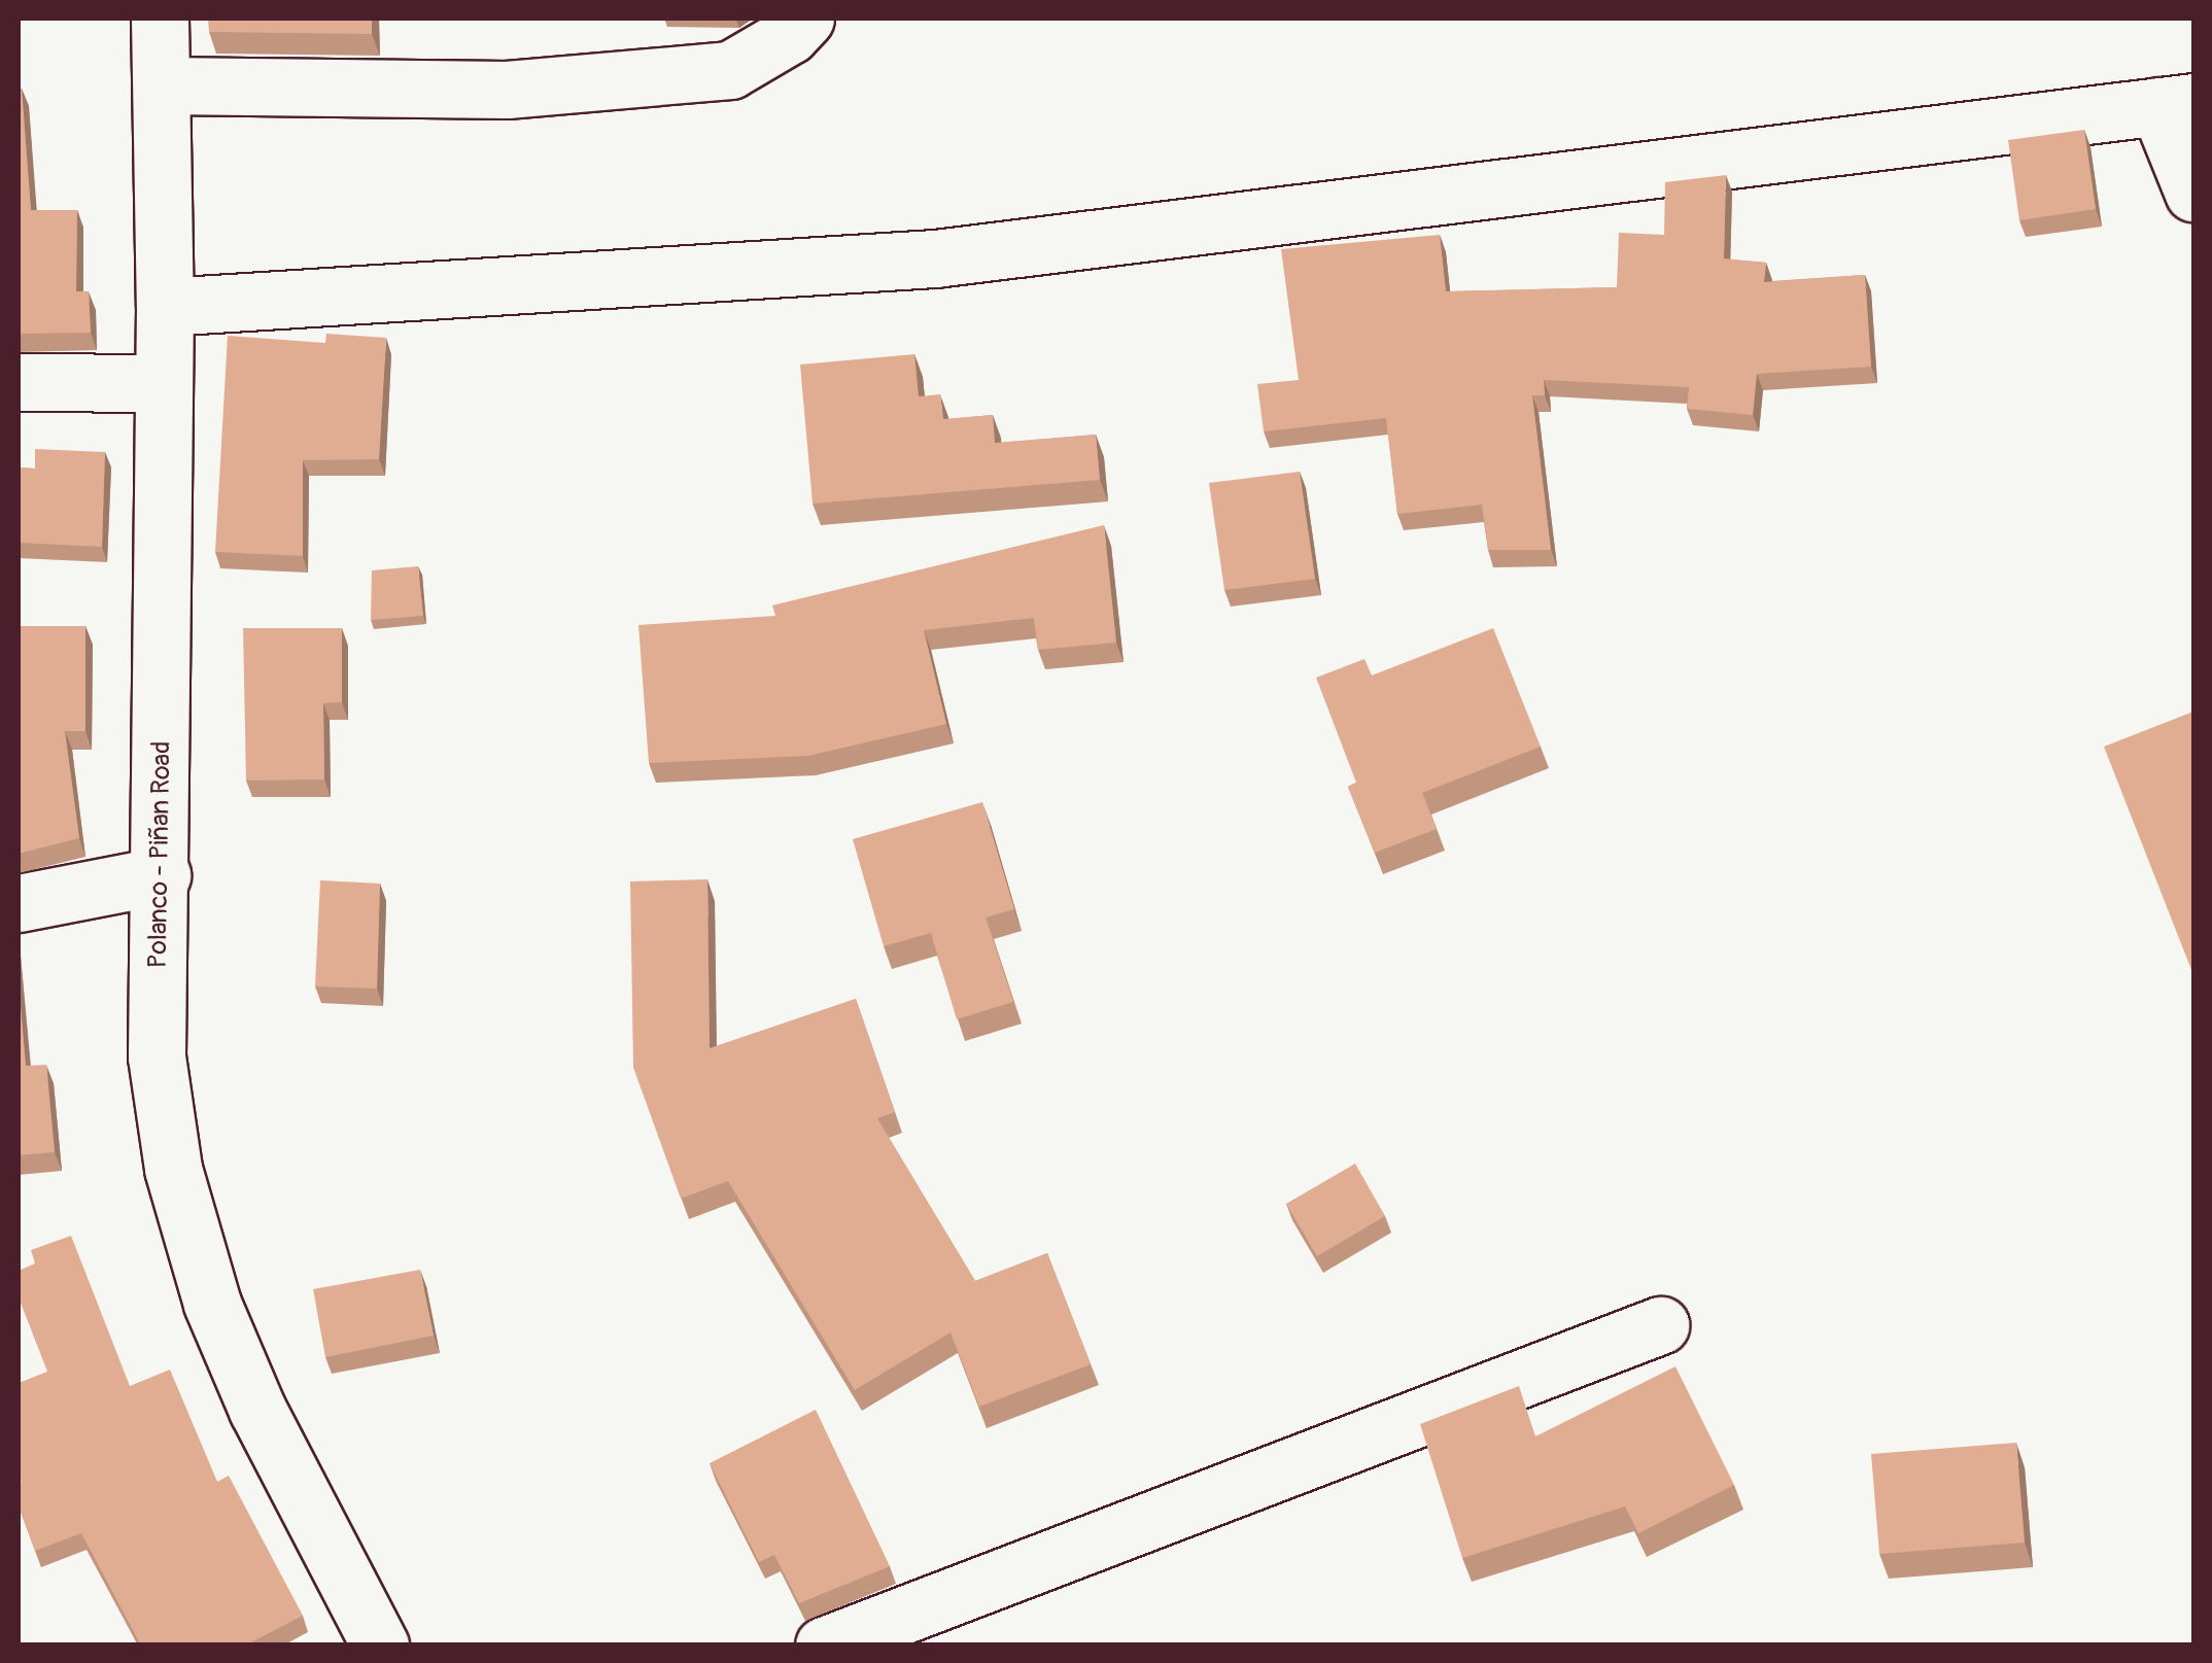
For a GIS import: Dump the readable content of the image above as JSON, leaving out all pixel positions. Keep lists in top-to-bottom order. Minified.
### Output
{"streets":{"street":["Polanco - Piñan Road"]}}
